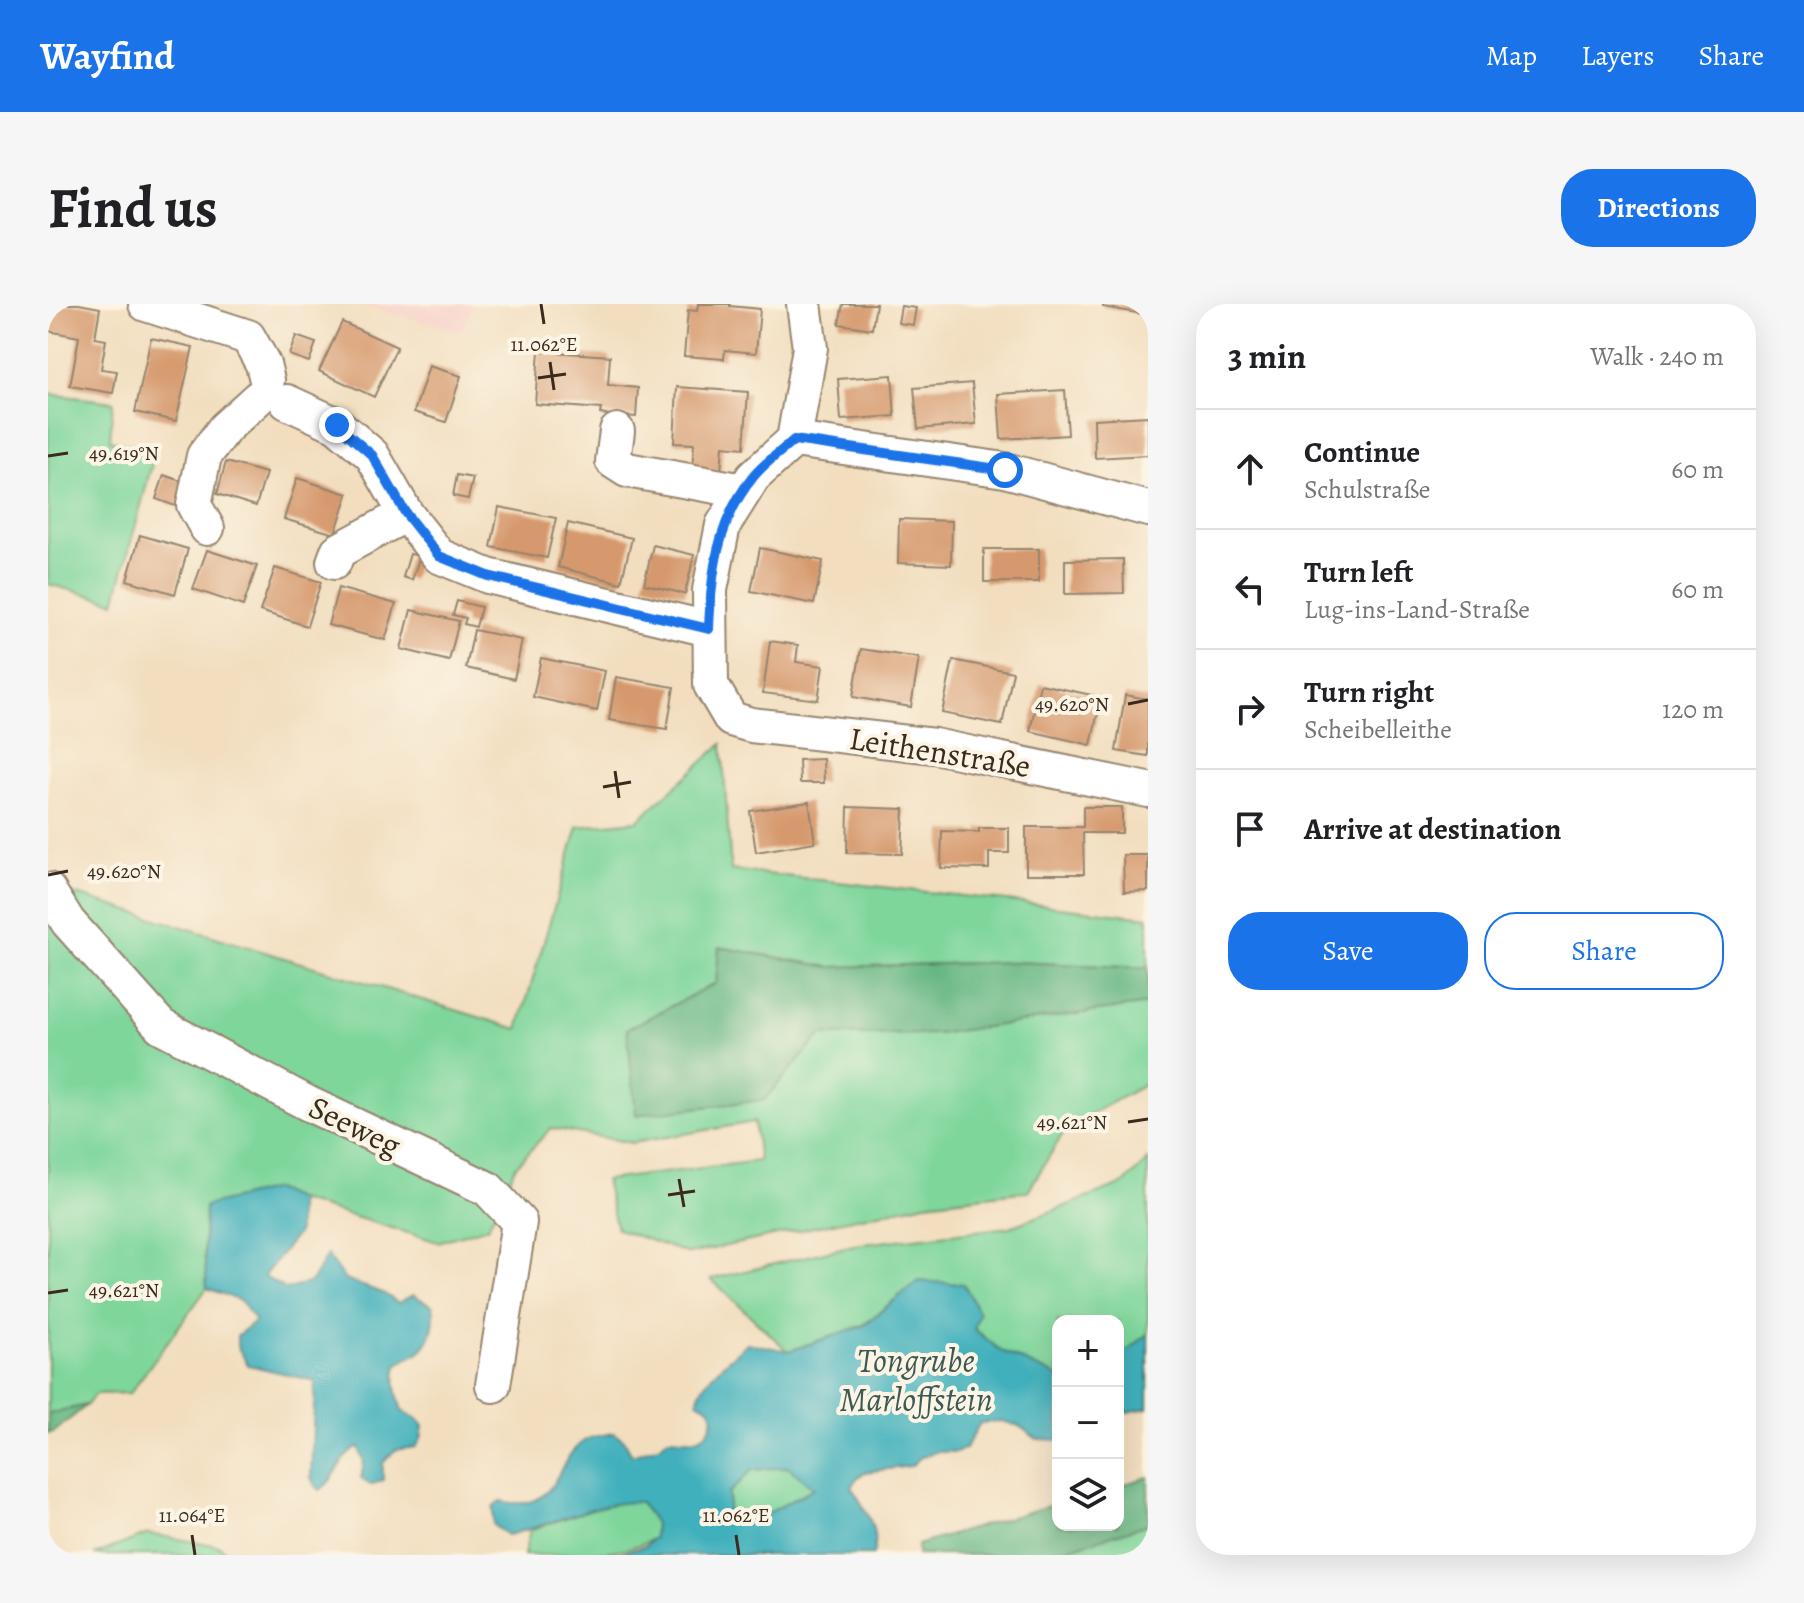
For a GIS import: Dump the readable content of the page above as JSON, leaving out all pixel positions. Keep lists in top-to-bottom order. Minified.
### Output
{"streets":{"street":["Leithenstraße","Seeweg"]},"water":["Tongrube Marloffstein"],"page":{"header":"Wayfind","nav":["Map","Layers","Share"],"buttons":["Directions",["Save","Share"]],"title":"Find us","heading":["3 min","Walk · 240 m"],"list":[["Continue","Schulstraße","60 m"],["Turn left","Lug-ins-Land-Straße","60 m"],["Turn right","Scheibelleithe","120 m"],"Arrive at destination"],"map_buttons":["+","−"]},"coordinates":["11.062°E","49.619°N","49.620°N","49.621°N","11.064°E"]}
